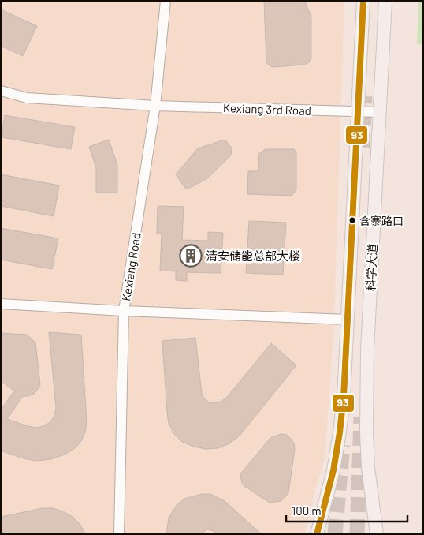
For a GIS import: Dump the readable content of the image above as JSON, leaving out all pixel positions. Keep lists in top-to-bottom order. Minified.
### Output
{"streets":{"main road":["科学大道"],"street":["Kexiang 3rd Road","Kexiang Road"]},"crossings":[["Kexiang 3rd Road","Kexiang Road"],["Kexiang 3rd Road","科学大道"]],"places":{"other":["含寨路口"],"building":["清安储能总部大楼"]},"lines":["transit line 93"],"scale_bar":"100 m"}
